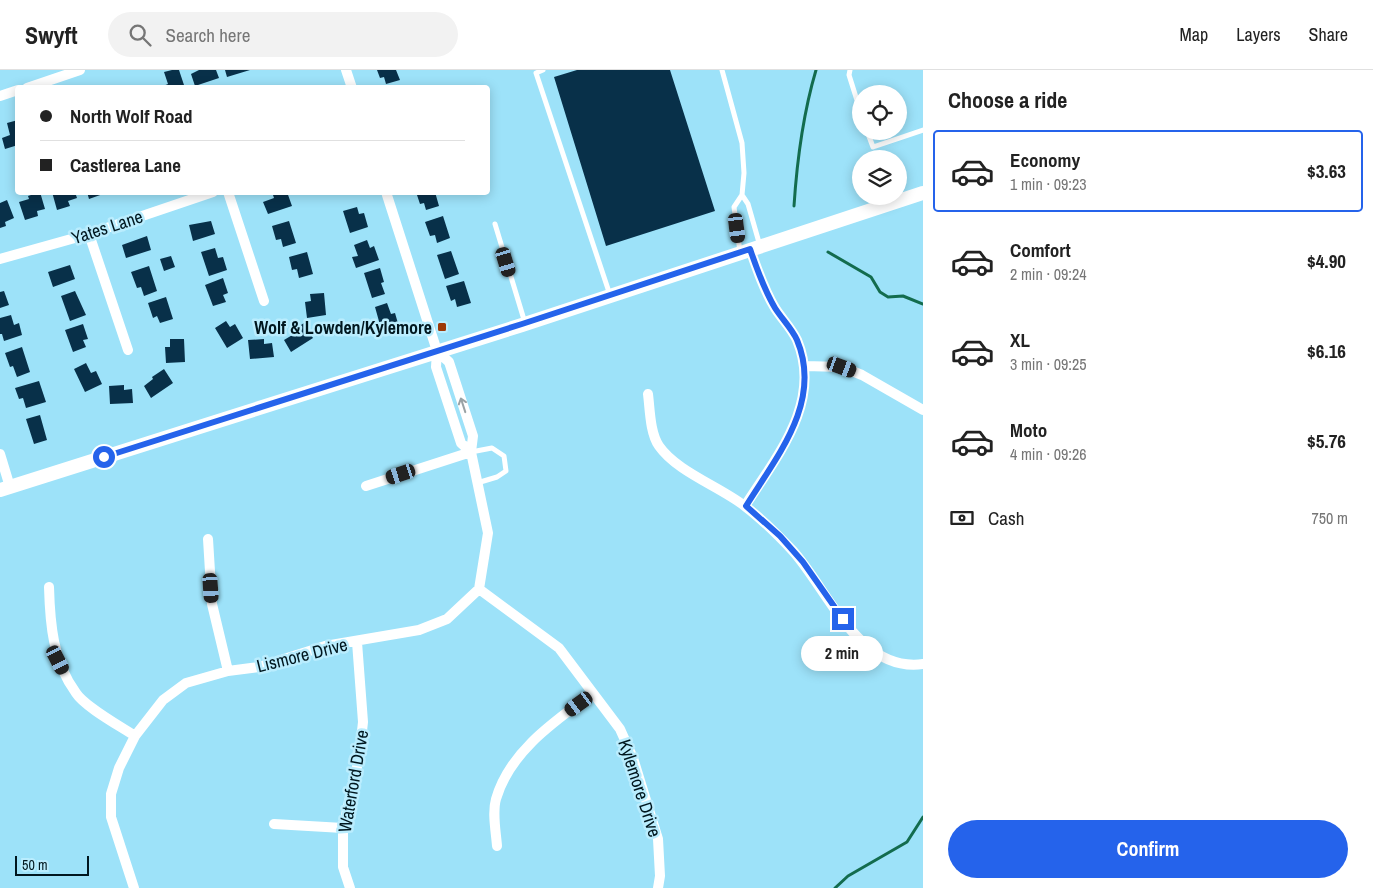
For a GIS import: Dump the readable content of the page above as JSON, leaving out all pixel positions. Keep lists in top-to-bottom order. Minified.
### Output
{"streets":{"street":["Yates Lane","Lismore Drive","Waterford Drive","Kylemore Drive"]},"crossings":[["Lismore Drive","Waterford Drive"],["Lismore Drive","Kylemore Drive"]],"places":{"transit":["Wolf & Lowden/Kylemore"]},"scale_bar":"50 m","page":{"header":"Swyft","search":"Search here","nav":["Map","Layers","Share"],"heading":"Choose a ride","banner":["North Wolf Road","Castlerea Lane"],"list":[{"name":"Economy","note":"1 min · 09:23","value":"$3.63"},{"name":"Comfort","note":"2 min · 09:24","value":"$4.90"},{"name":"XL","note":"3 min · 09:25","value":"$6.16"},{"name":"Moto","note":"4 min · 09:26","value":"$5.76"}],"pay":["Cash","750 m"],"bubble":"2 min","buttons":"Confirm","scale":"50 m"}}
